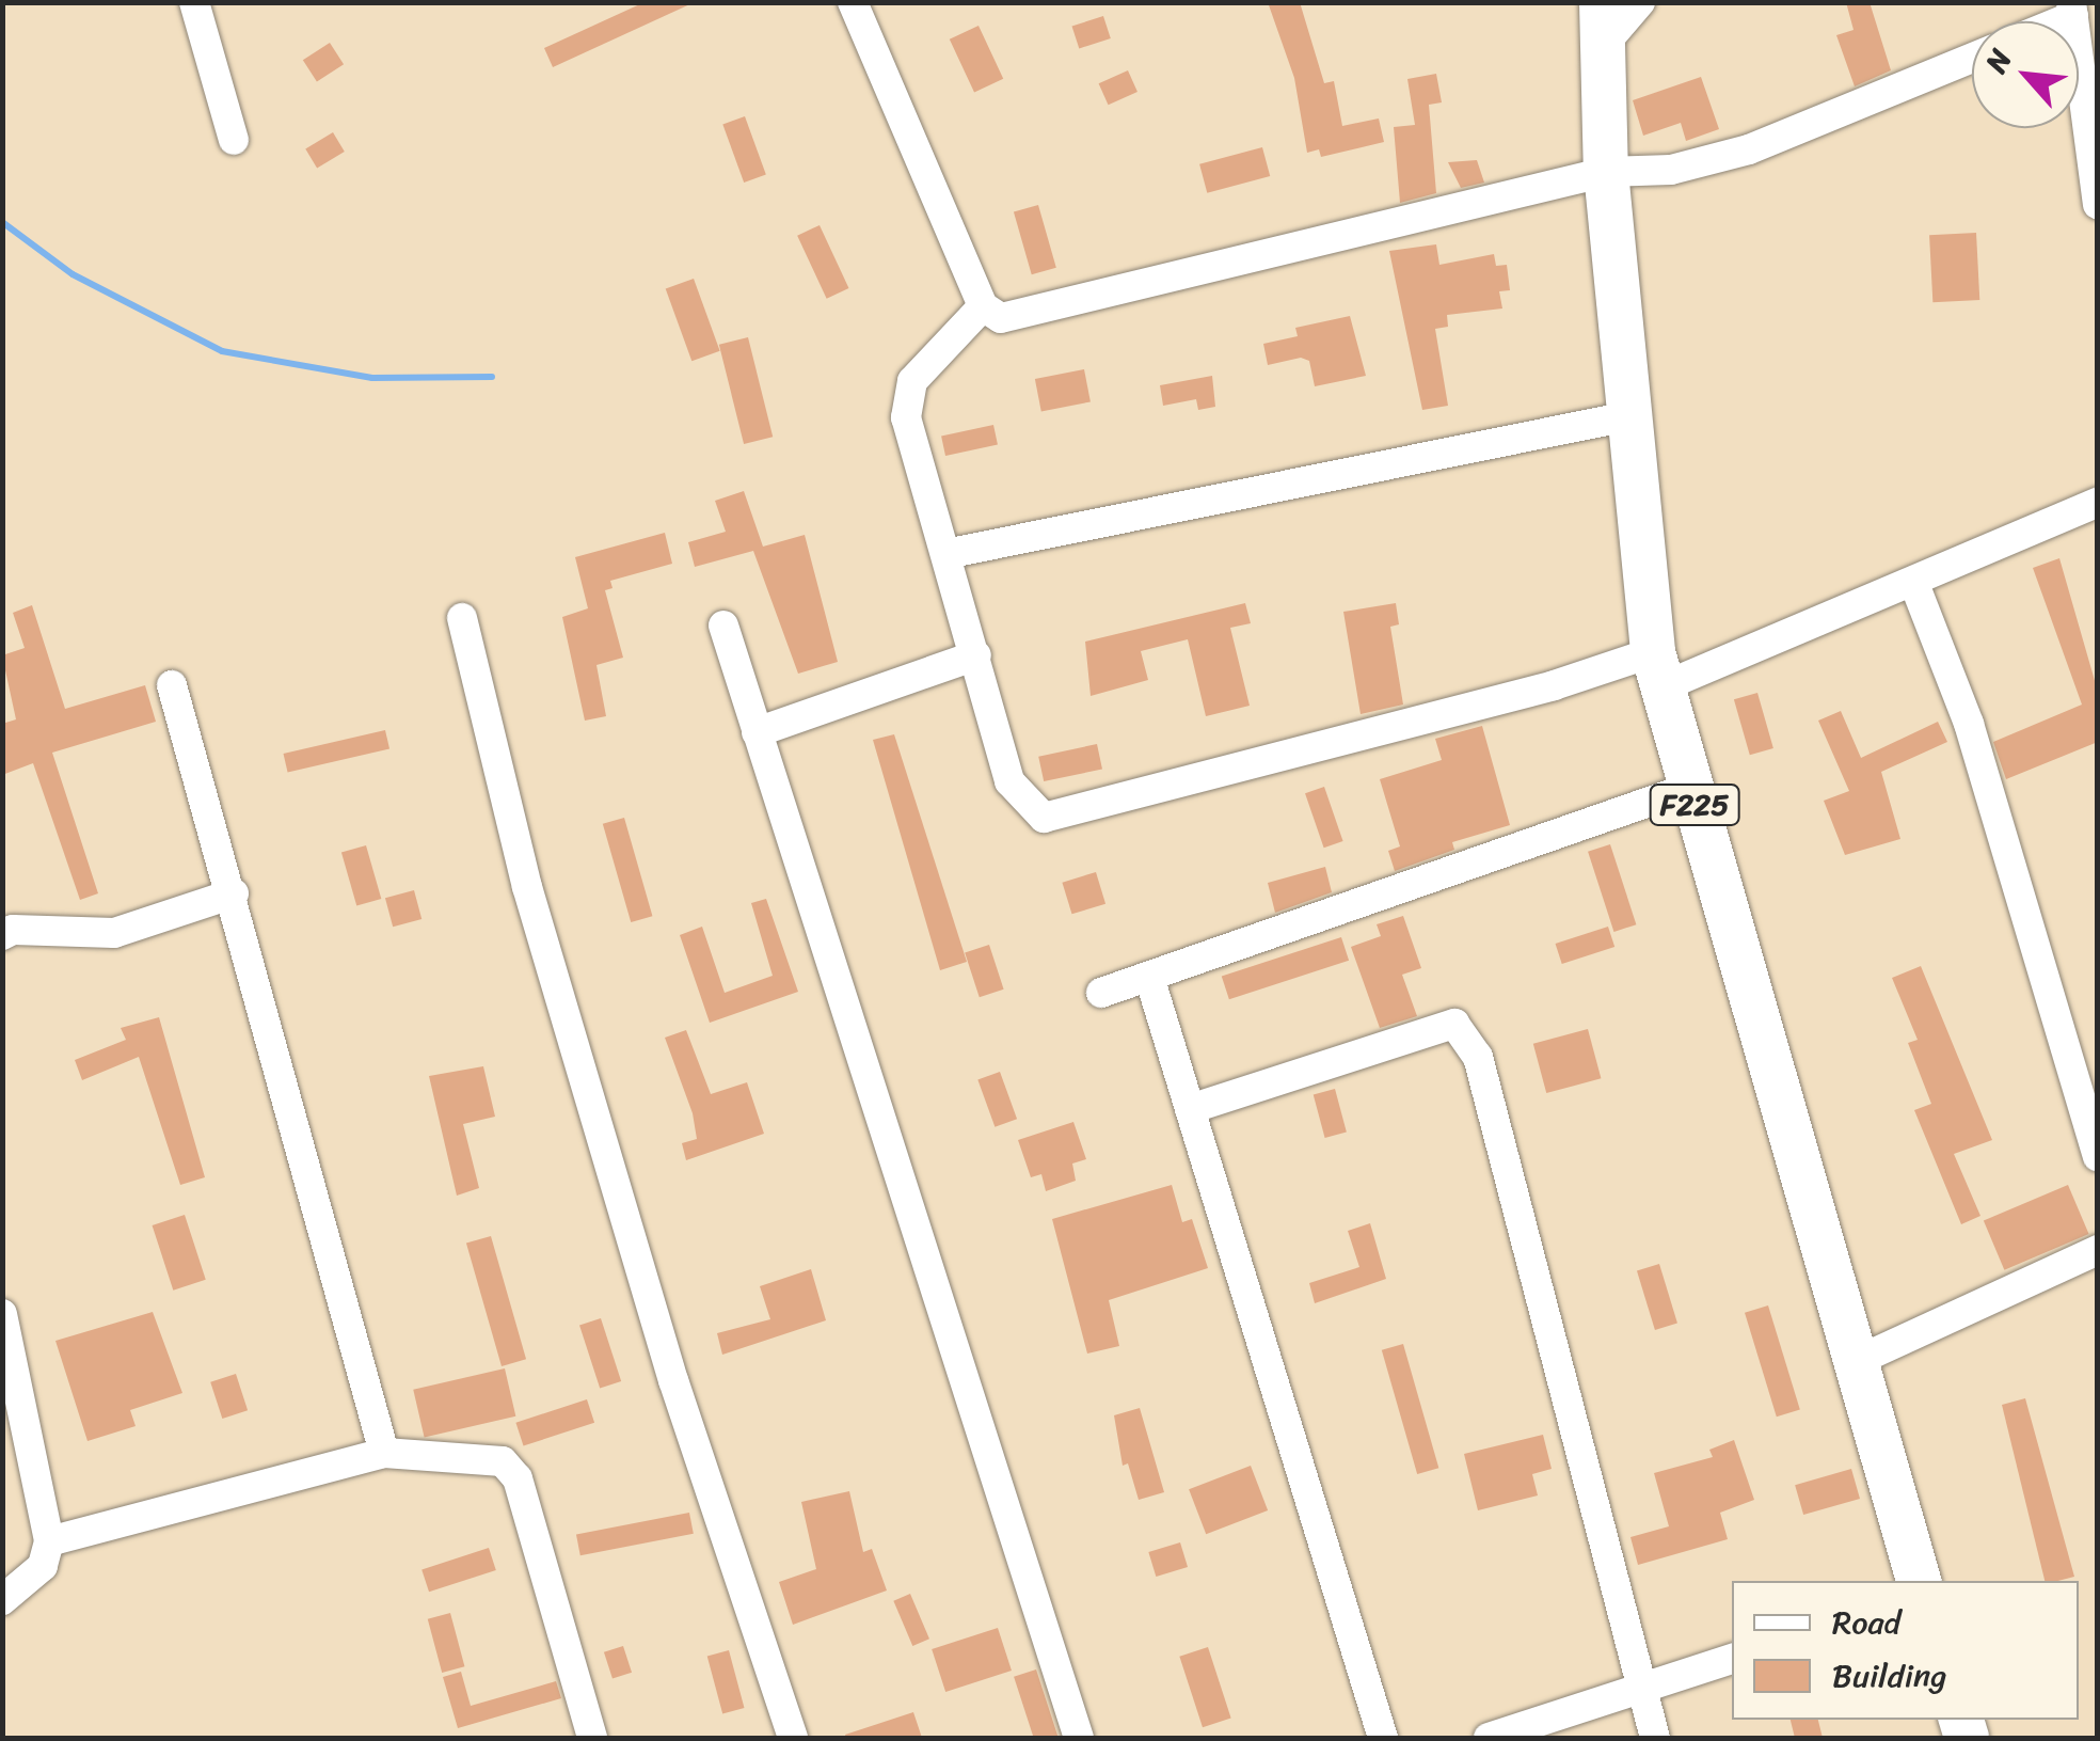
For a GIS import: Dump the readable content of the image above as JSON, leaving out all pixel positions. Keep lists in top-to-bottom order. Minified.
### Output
{"streets":{"main road":["F225"]},"legend":["Road","Building"],"north":"top left"}
